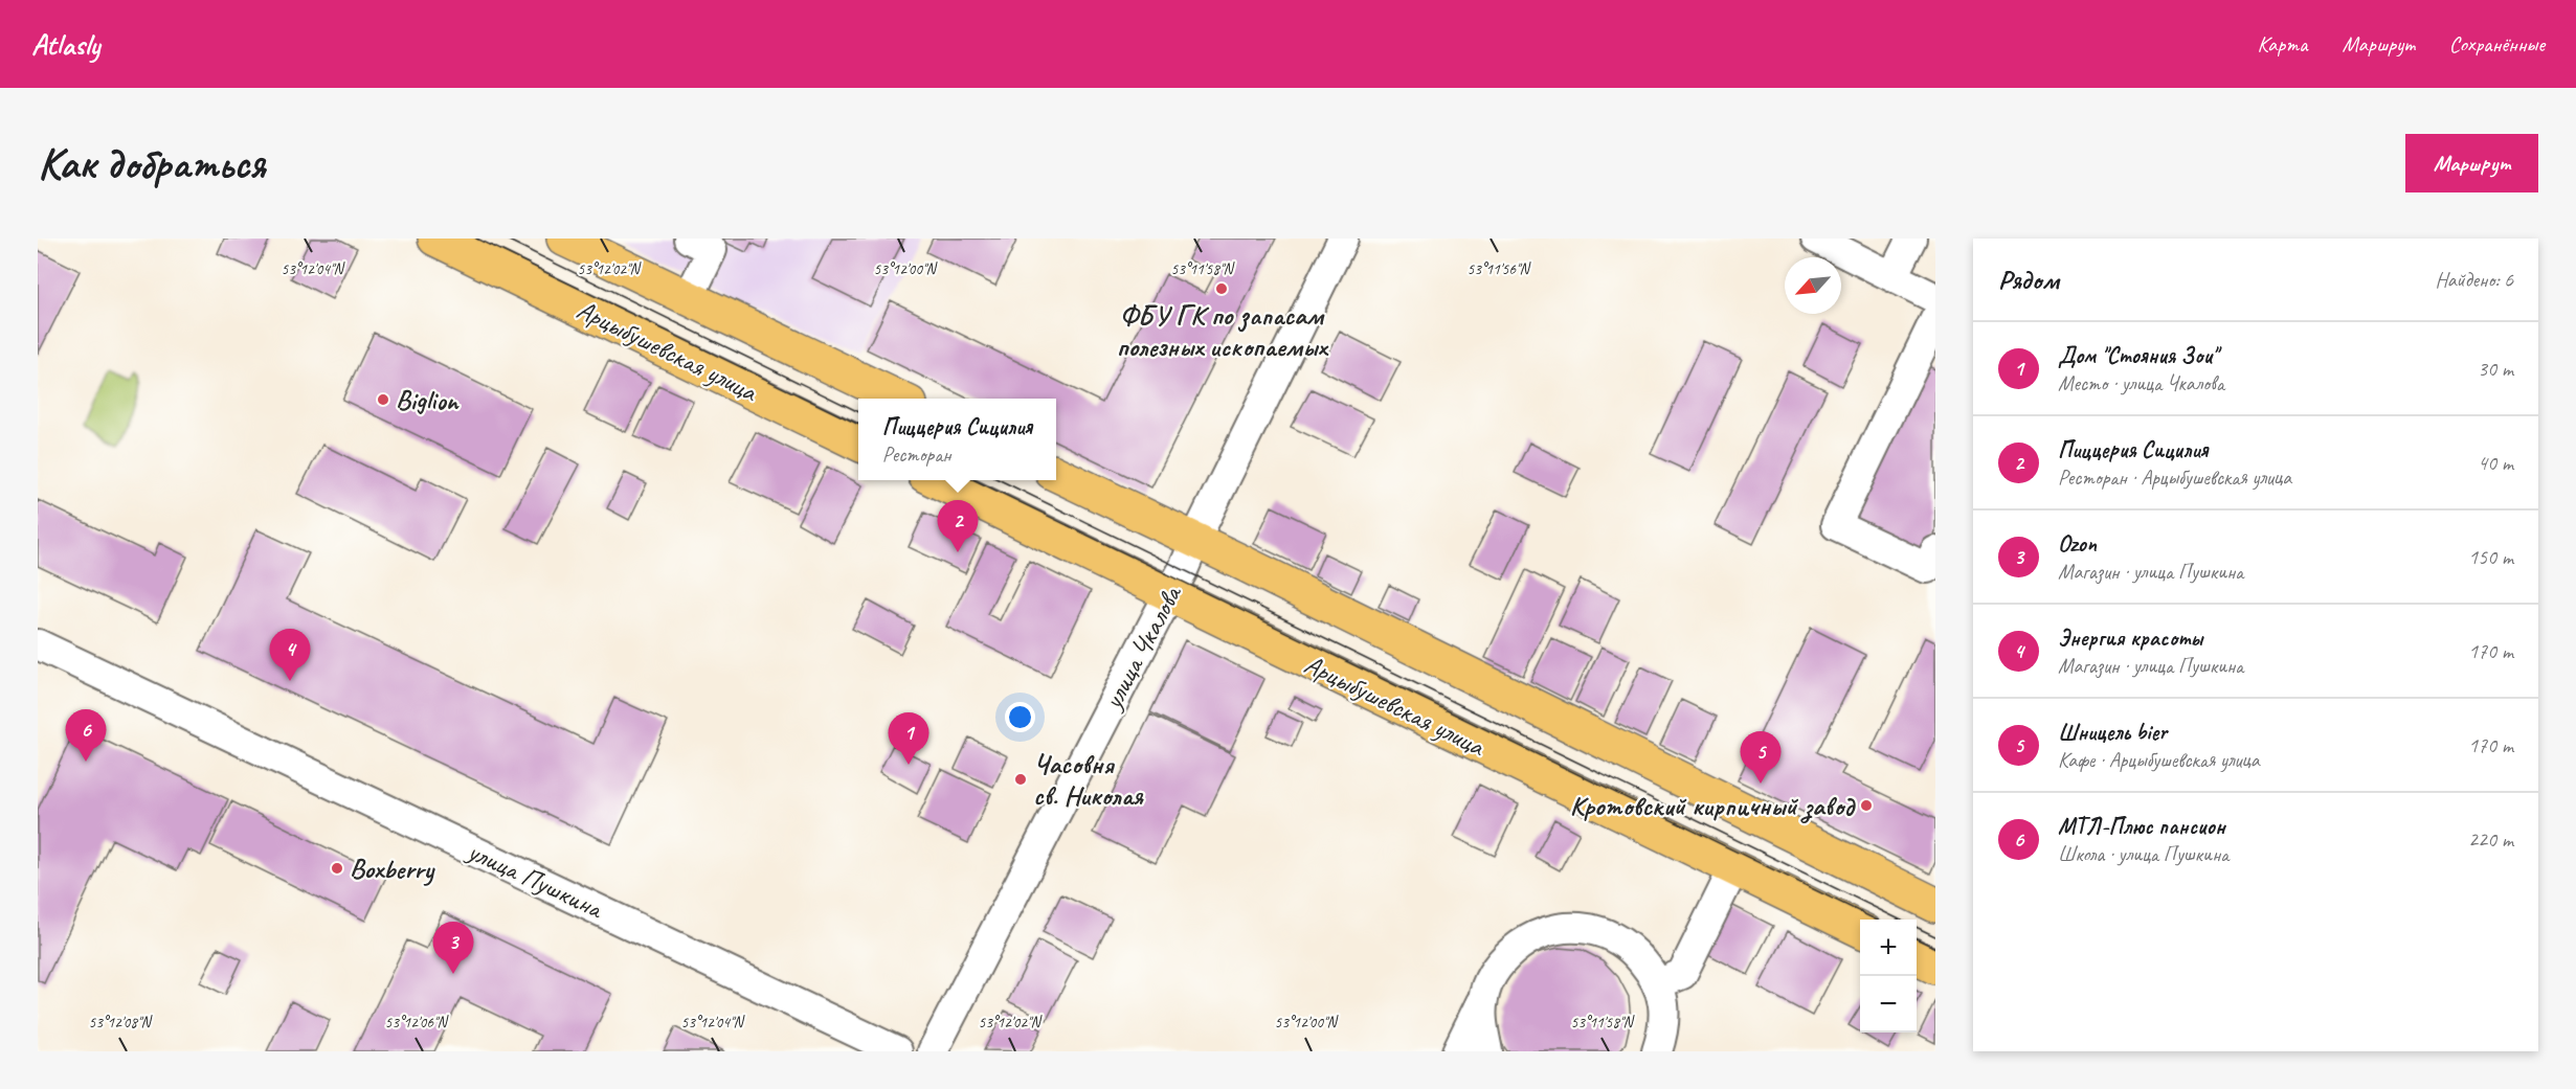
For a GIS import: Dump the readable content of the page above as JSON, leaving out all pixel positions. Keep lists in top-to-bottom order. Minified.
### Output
{"streets":{"main road":["Арцыбушевская улица"],"street":["улица Чкалова","улица Пушкина"]},"crossings":[["Арцыбушевская улица","улица Чкалова"]],"places":["ФБУ ГК по запасам полезных ископаемых","Biglion","Часовня св. Николая","Кротовский кирпичный завод","Boxberry"],"north":"bottom left","page":{"header":"Atlasly","nav":["Карта","Маршрут","Сохранённые"],"buttons":"Маршрут","title":"Как добраться","heading":["Рядом","Найдено: 6"],"list":[{"mark":"1","name":"Дом \"Стояния Зои\"","note":"Место · улица Чкалова","value":"30 m"},{"mark":"2","name":"Пиццерия Сицилия","note":"Ресторан · Арцыбушевская улица","value":"40 m"},{"mark":"3","name":"Ozon","note":"Магазин · улица Пушкина","value":"150 m"},{"mark":"4","name":"Энергия красоты","note":"Магазин · улица Пушкина","value":"170 m"},{"mark":"5","name":"Шницель bier","note":"Кафе · Арцыбушевская улица","value":"170 m"},{"mark":"6","name":"МТЛ-Плюс пансион","note":"Школа · улица Пушкина","value":"220 m"}],"popup":["Пиццерия Сицилия","Ресторан"],"pins":["2","4","6","1","5","3"],"map_buttons":["+","−"]},"coordinates":["53°12'04\"N","53°12'02\"N","53°12'00\"N","53°11'58\"N","53°11'56\"N","53°12'08\"N","53°12'06\"N"]}
